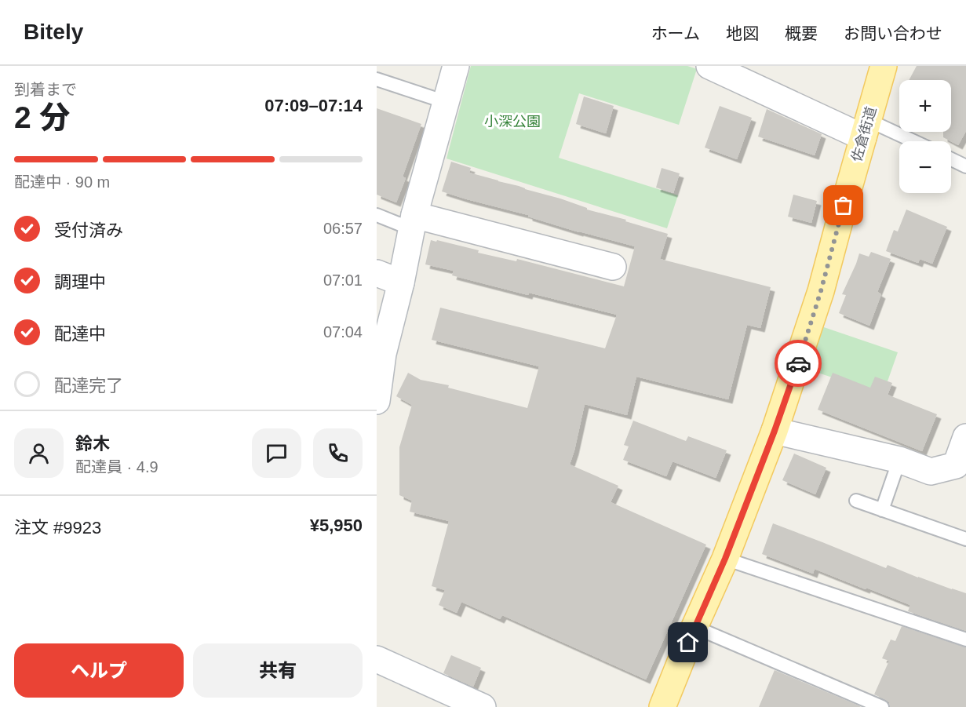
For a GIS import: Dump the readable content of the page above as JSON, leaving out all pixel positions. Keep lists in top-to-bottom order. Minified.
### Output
{"streets":{"main road":["佐倉街道"]},"parks":["小深公園"],"page":{"header":"Bitely","nav":["ホーム","地図","概要","お問い合わせ"],"heading":["2 分","到着まで","07:09–07:14"],"panel":["鈴木","配達員 · 4.9","注文 #9923","¥5,950"],"map_buttons":["+","−"],"bar":"配達中 · 90 m","list":[["受付済み","06:57"],["調理中","07:01"],["配達中","07:04"],"配達完了"],"buttons":["ヘルプ","共有"]}}
